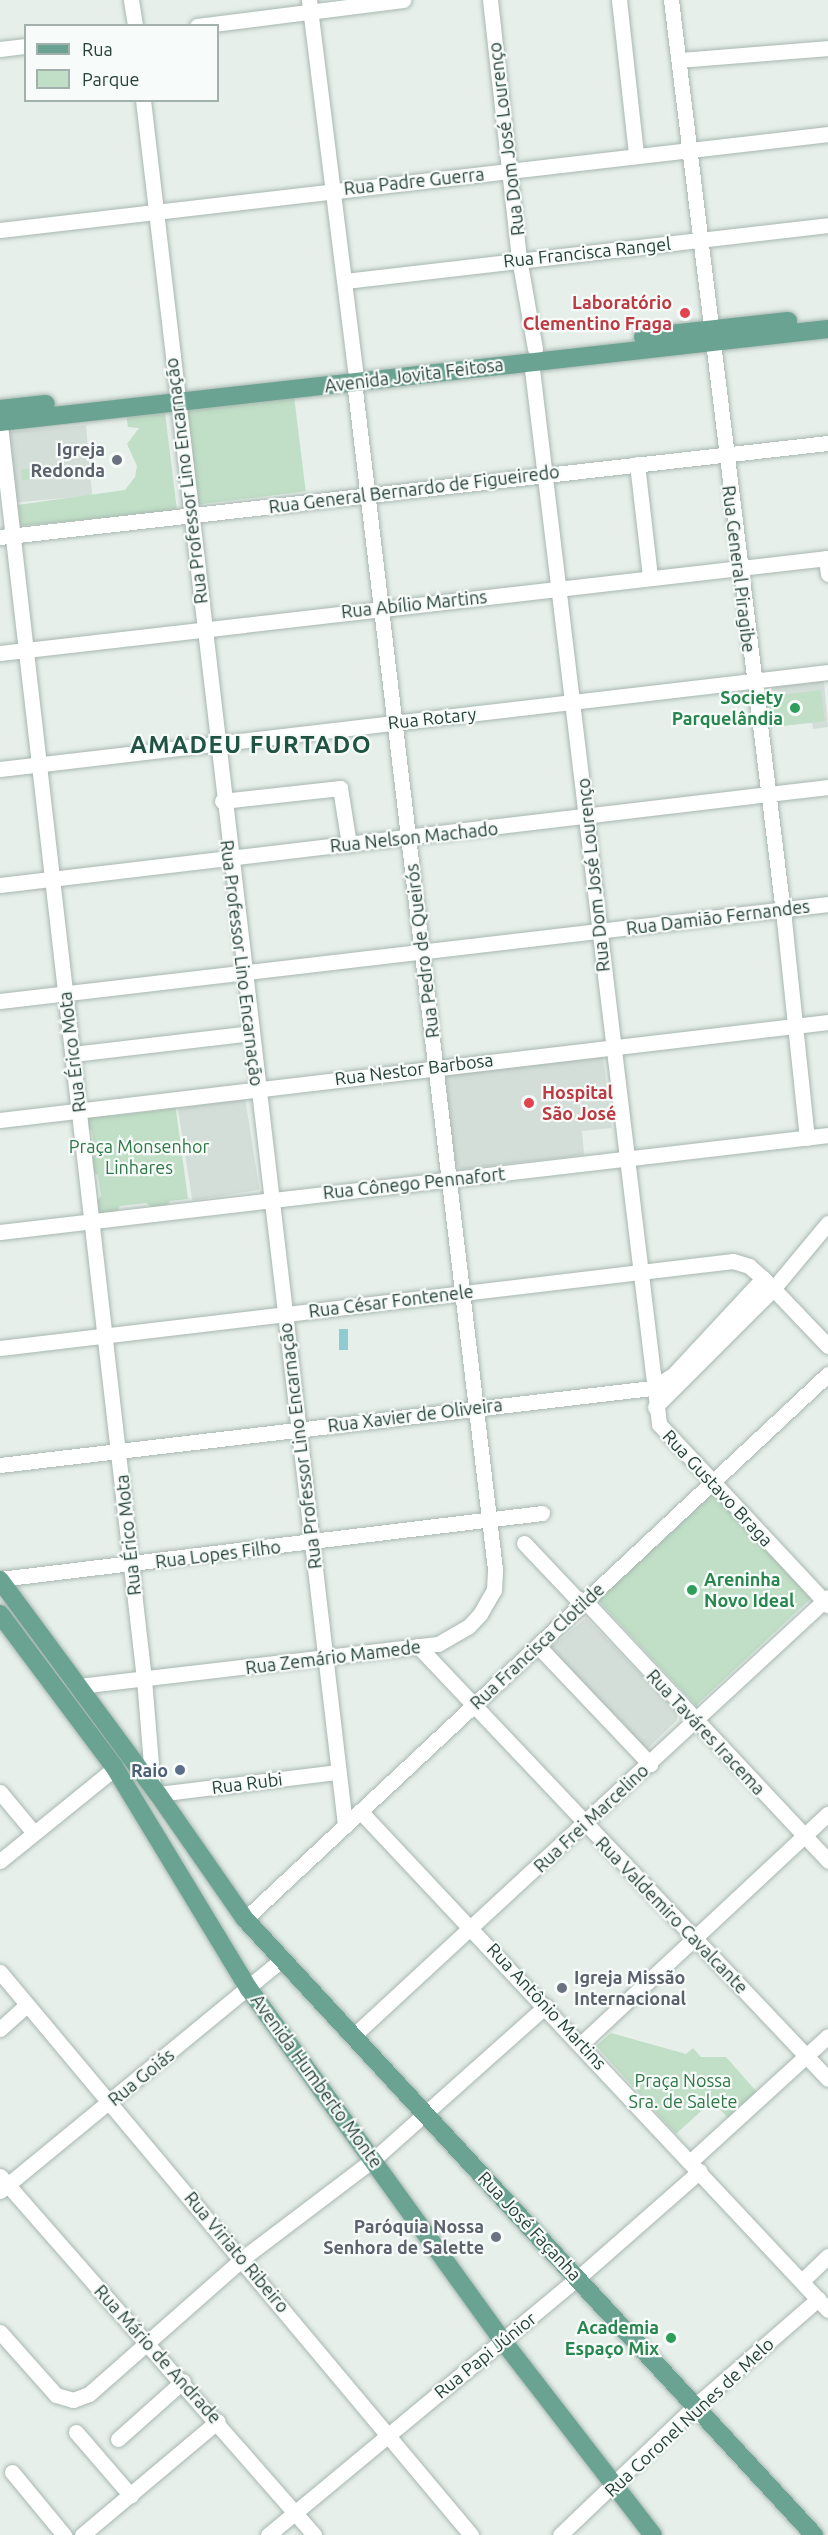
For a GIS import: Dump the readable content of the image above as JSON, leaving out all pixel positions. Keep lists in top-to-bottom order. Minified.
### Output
{"streets":{"main road":["Avenida Jovita Feitosa","Avenida Humberto Monte","Rua José Façanha"],"street":["Rua Dom José Lourenço","Rua Padre Guerra","Rua Francisca Rangel","Rua Professor Lino Encarnação","Rua General Bernardo de Figueiredo","Rua General Piragibe","Rua Abílio Martins","Rua Rotary","Rua Nelson Machado","Rua Damião Fernandes","Rua Pedro de Queirós","Rua Érico Mota","Rua Nestor Barbosa","Rua Cônego Pennafort","Rua César Fontenele","Rua Xavier de Oliveira","Rua Gustavo Braga","Rua Lopes Filho","Rua Francisca Clotilde","Rua Zemário Mamede","Rua Taváres Iracema","Rua Rubi","Rua Frei Marcelino","Rua Valdemiro Cavalcante","Rua Antônio Martins","Rua Goiás","Rua Viriato Ribeiro","Rua Mário de Andrade","Rua Papi Júnior","Rua Coronel Nunes de Melo"]},"crossings":[["Rua Dom José Lourenço","Rua Padre Guerra"],["Rua Dom José Lourenço","Rua Francisca Rangel"],["Rua Dom José Lourenço","Avenida Jovita Feitosa"],["Rua Dom José Lourenço","Rua General Bernardo de Figueiredo"],["Rua Dom José Lourenço","Rua Abílio Martins"],["Rua Dom José Lourenço","Rua Rotary"],["Rua Dom José Lourenço","Rua Nelson Machado"],["Rua Dom José Lourenço","Rua Damião Fernandes"],["Rua Dom José Lourenço","Rua Nestor Barbosa"],["Rua Dom José Lourenço","Rua Cônego Pennafort"],["Rua Dom José Lourenço","Rua César Fontenele"],["Rua Dom José Lourenço","Rua Xavier de Oliveira"],["Rua Dom José Lourenço","Rua Gustavo Braga"],["Rua Padre Guerra","Rua Professor Lino Encarnação"],["Rua Padre Guerra","Rua General Piragibe"],["Rua Padre Guerra","Rua Pedro de Queirós"],["Rua Francisca Rangel","Rua General Piragibe"],["Rua Francisca Rangel","Rua Pedro de Queirós"],["Avenida Jovita Feitosa","Rua Professor Lino Encarnação"],["Avenida Jovita Feitosa","Rua General Piragibe"],["Avenida Jovita Feitosa","Rua Pedro de Queirós"],["Avenida Jovita Feitosa","Rua Érico Mota"],["Rua Professor Lino Encarnação","Rua General Bernardo de Figueiredo"],["Rua Professor Lino Encarnação","Rua Abílio Martins"],["Rua Professor Lino Encarnação","Rua Rotary"],["Rua Professor Lino Encarnação","Rua Nelson Machado"],["Rua Professor Lino Encarnação","Rua Damião Fernandes"],["Rua Professor Lino Encarnação","Rua Nestor Barbosa"],["Rua Professor Lino Encarnação","Rua Cônego Pennafort"],["Rua Professor Lino Encarnação","Rua César Fontenele"],["Rua Professor Lino Encarnação","Rua Xavier de Oliveira"],["Rua Professor Lino Encarnação","Rua Lopes Filho"],["Rua Professor Lino Encarnação","Rua Francisca Clotilde"],["Rua Professor Lino Encarnação","Rua Zemário Mamede"],["Rua Professor Lino Encarnação","Rua Rubi"],["Rua General Bernardo de Figueiredo","Rua General Piragibe"],["Rua General Bernardo de Figueiredo","Rua Pedro de Queirós"],["Rua General Bernardo de Figueiredo","Rua Érico Mota"],["Rua General Piragibe","Rua Abílio Martins"],["Rua General Piragibe","Rua Rotary"],["Rua General Piragibe","Rua Nelson Machado"],["Rua General Piragibe","Rua Damião Fernandes"],["Rua General Piragibe","Rua Nestor Barbosa"],["Rua General Piragibe","Rua Cônego Pennafort"],["Rua Abílio Martins","Rua Pedro de Queirós"],["Rua Abílio Martins","Rua Érico Mota"],["Rua Rotary","Rua Pedro de Queirós"],["Rua Rotary","Rua Érico Mota"],["Rua Nelson Machado","Rua Pedro de Queirós"],["Rua Nelson Machado","Rua Érico Mota"],["Rua Damião Fernandes","Rua Pedro de Queirós"],["Rua Damião Fernandes","Rua Érico Mota"],["Rua Pedro de Queirós","Rua Nestor Barbosa"],["Rua Pedro de Queirós","Rua Cônego Pennafort"],["Rua Pedro de Queirós","Rua César Fontenele"],["Rua Pedro de Queirós","Rua Xavier de Oliveira"],["Rua Pedro de Queirós","Rua Lopes Filho"],["Rua Pedro de Queirós","Rua Zemário Mamede"],["Rua Érico Mota","Rua Nestor Barbosa"],["Rua Érico Mota","Rua Cônego Pennafort"],["Rua Érico Mota","Rua César Fontenele"],["Rua Érico Mota","Rua Xavier de Oliveira"],["Rua Érico Mota","Rua Lopes Filho"],["Rua Érico Mota","Rua Zemário Mamede"],["Rua Érico Mota","Rua Rubi"],["Rua Xavier de Oliveira","Rua Gustavo Braga"],["Rua Gustavo Braga","Rua Francisca Clotilde"],["Rua Gustavo Braga","Rua Frei Marcelino"],["Rua Lopes Filho","Rua Zemário Mamede"],["Rua Francisca Clotilde","Rua Taváres Iracema"],["Rua Francisca Clotilde","Rua Valdemiro Cavalcante"],["Rua Francisca Clotilde","Rua Antônio Martins"],["Rua Francisca Clotilde","Rua José Façanha"],["Rua Zemário Mamede","Rua Valdemiro Cavalcante"],["Rua Taváres Iracema","Rua Frei Marcelino"],["Rua Frei Marcelino","Rua Valdemiro Cavalcante"],["Rua Frei Marcelino","Rua Antônio Martins"],["Rua Frei Marcelino","Rua José Façanha"],["Rua Valdemiro Cavalcante","Rua Papi Júnior"],["Rua Antônio Martins","Rua Papi Júnior"],["Rua Antônio Martins","Rua Coronel Nunes de Melo"],["Rua Goiás","Avenida Humberto Monte"],["Rua Goiás","Rua José Façanha"],["Rua Goiás","Rua Viriato Ribeiro"],["Rua Goiás","Rua Mário de Andrade"],["Avenida Humberto Monte","Rua Papi Júnior"],["Avenida Humberto Monte","Rua Coronel Nunes de Melo"],["Rua José Façanha","Rua Papi Júnior"],["Rua José Façanha","Rua Coronel Nunes de Melo"],["Rua Viriato Ribeiro","Rua Papi Júnior"],["Rua Mário de Andrade","Rua Papi Júnior"]],"districts":["AMADEU FURTADO"],"parks":["Praça Monsenhor Linhares","Praça Nossa Sra. de Salete"],"places":["Laboratório Clementino Fraga","Igreja Redonda","Society Parquelândia","Hospital São José","Areninha Novo Ideal","Raio","Igreja Missão Internacional","Paróquia Nossa Senhora de Salette","Academia Espaço Mix"],"legend":["Rua","Parque"]}
